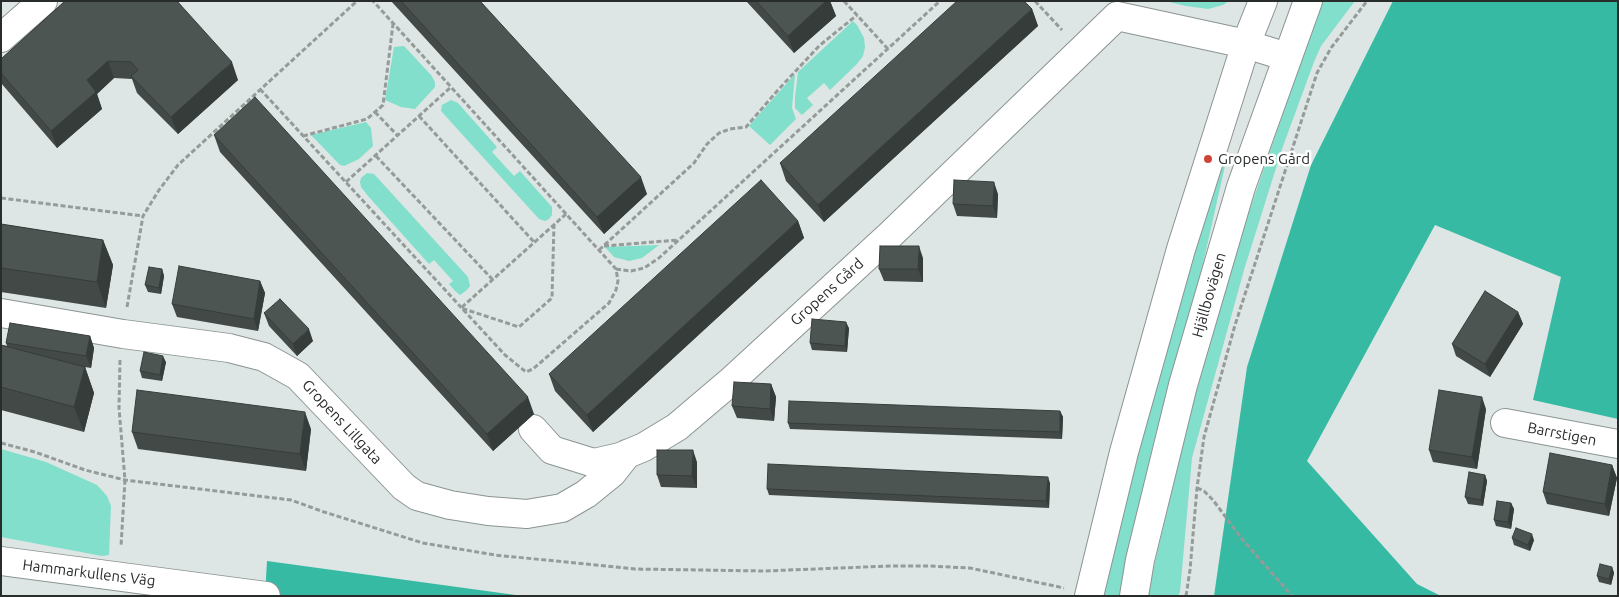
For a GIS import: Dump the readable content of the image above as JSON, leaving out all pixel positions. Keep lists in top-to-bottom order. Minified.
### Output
{"streets":{"street":["Gropens Gård","Hjällbovägen","Gropens Lillgata","Barrstigen","Hammarkullens Väg"]},"crossings":[["Gropens Gård","Hjällbovägen"],["Gropens Gård","Gropens Lillgata"]],"places":["Gropens Gård"]}
